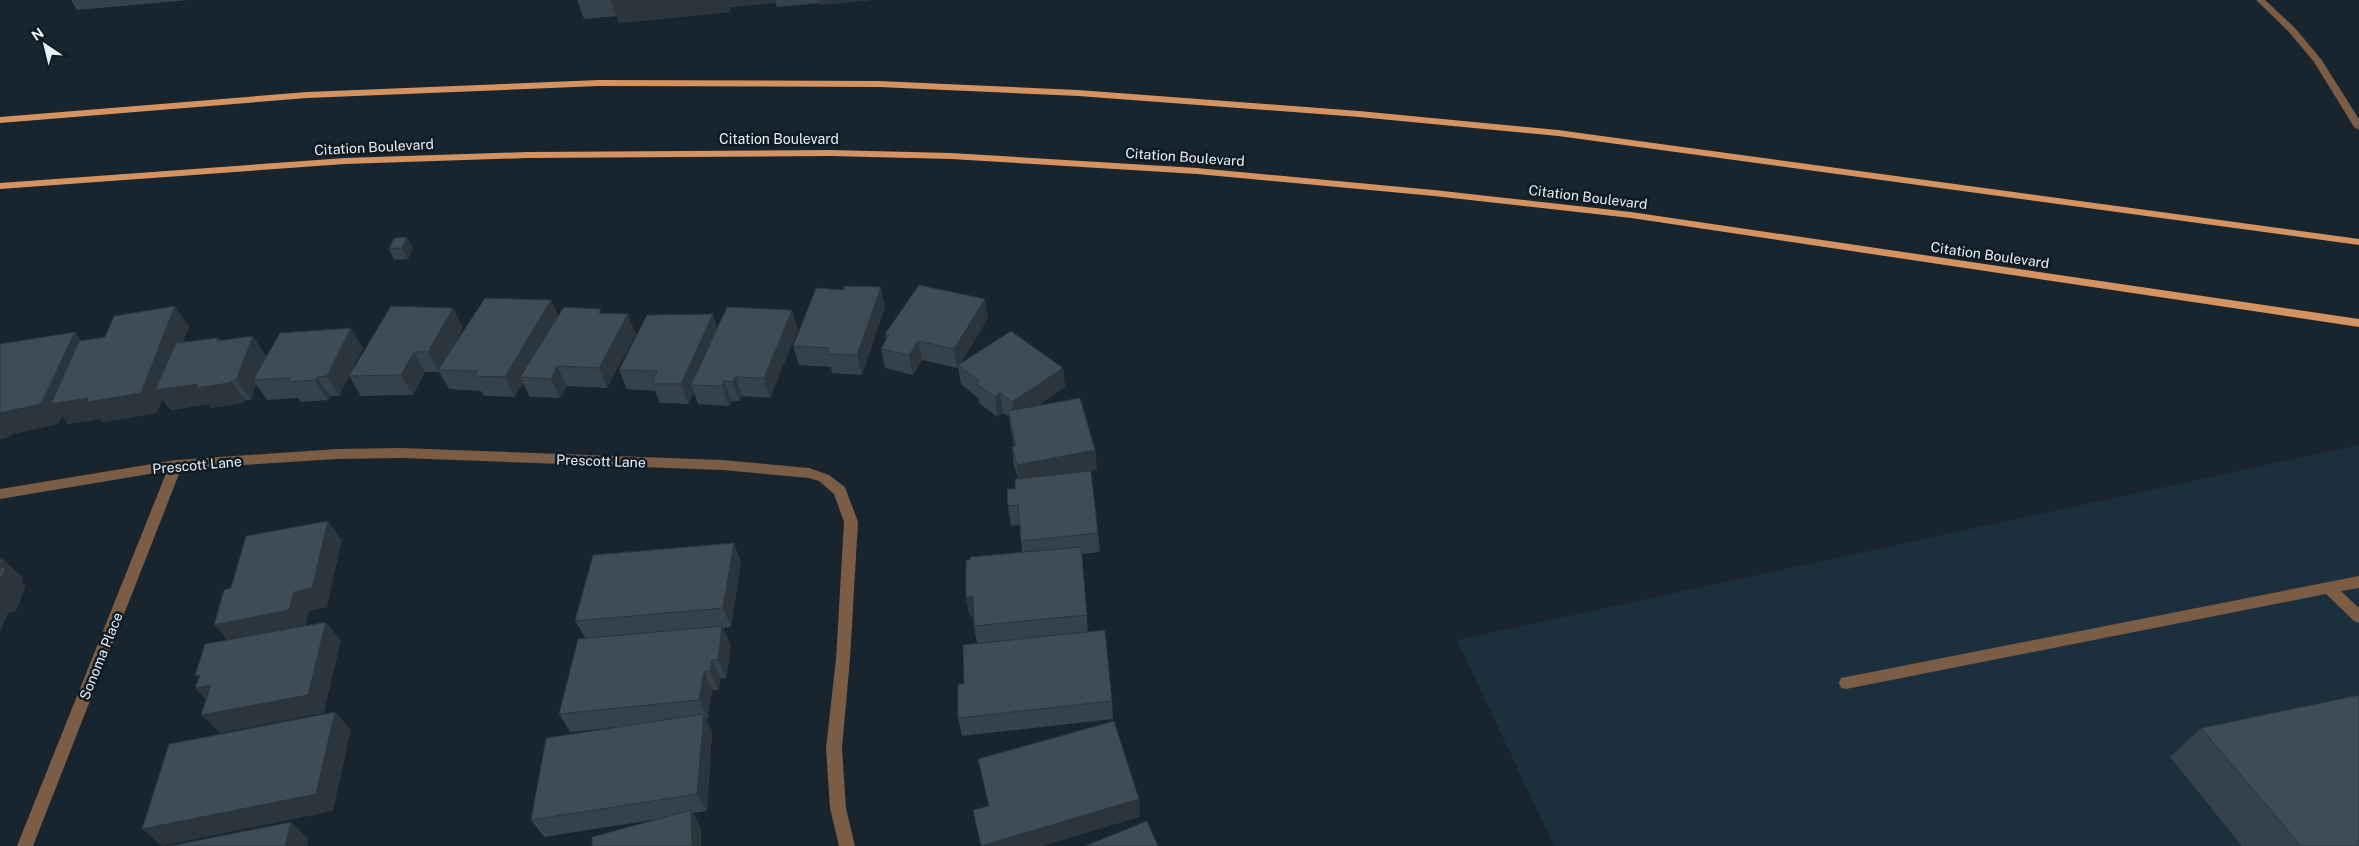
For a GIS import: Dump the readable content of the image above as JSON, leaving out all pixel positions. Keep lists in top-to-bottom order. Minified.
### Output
{"streets":{"main road":["Citation Boulevard"],"street":["Prescott Lane","Sonoma Place"]},"crossings":[["Prescott Lane","Sonoma Place"]],"north":"top left"}
